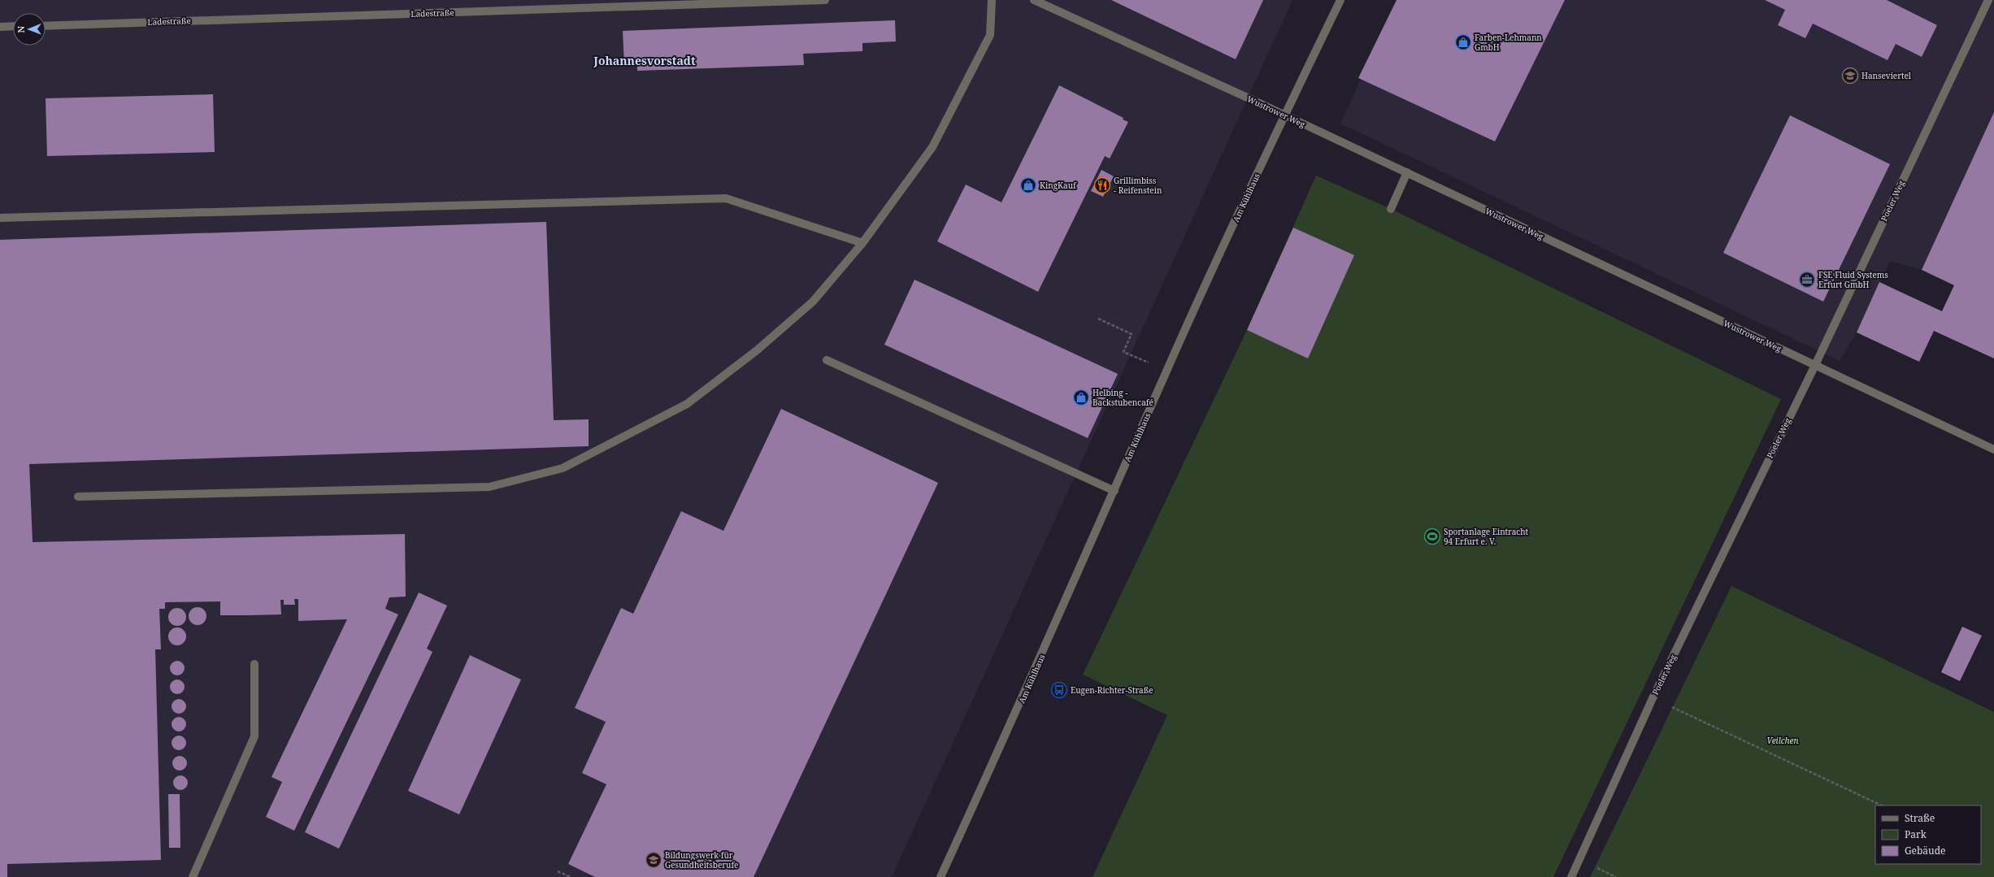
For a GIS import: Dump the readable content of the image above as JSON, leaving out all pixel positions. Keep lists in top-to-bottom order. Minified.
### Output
{"streets":{"street":["Ladestraße","Wustrower Weg","Am Kühlhaus","Poeler Weg"]},"crossings":[["Wustrower Weg","Am Kühlhaus"],["Wustrower Weg","Poeler Weg"]],"districts":["Johannesvorstadt"],"parks":["Veilchen"],"places":{"shop":["Farben-Lehmann GmbH","KingKauf","Helbing - Backstubencafé"],"school or university":["Hanseviertel","Bildungswerk für Gesundheitsberufe"],"restaurant":["Grillimbiss - Reifenstein"],"office":["FSE Fluid Systems Erfurt GmbH"],"sports":["Sportanlage Eintracht 94 Erfurt e. V."],"bus stop":["Eugen-Richter-Straße"]},"legend":["Straße","Park","Gebäude"],"north":"left"}
